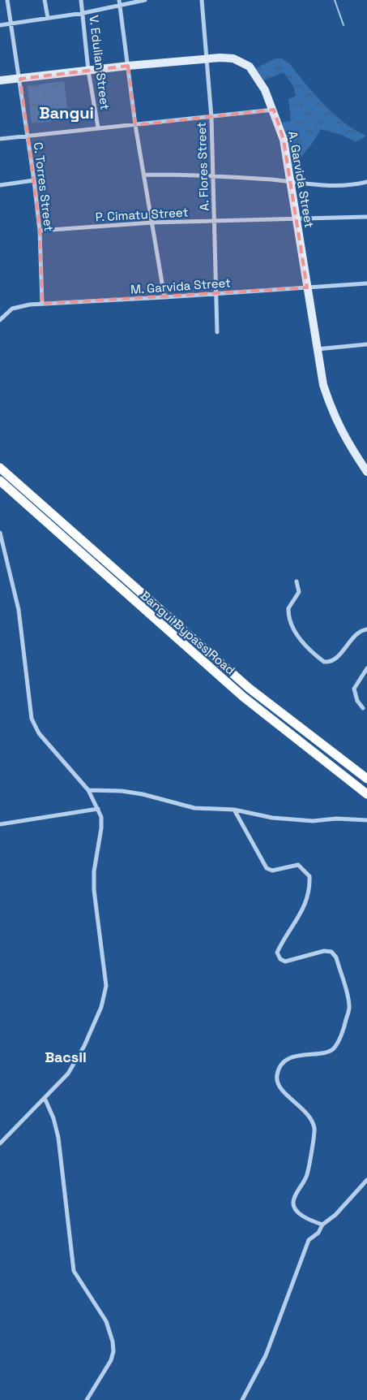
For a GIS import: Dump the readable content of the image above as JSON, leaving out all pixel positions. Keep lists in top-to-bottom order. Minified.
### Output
{"streets":{"highway":["Bangui Bypass Road"],"main road":["A. Garvida Street"],"street":["V. Edulian Street","A. Flores Street","C. Torres Street","P. Cimatu Street","M. Garvida Street"]},"crossings":[["V. Edulian Street","A. Garvida Street"],["A. Flores Street","A. Garvida Street"],["A. Flores Street","P. Cimatu Street"],["A. Flores Street","M. Garvida Street"],["A. Garvida Street","C. Torres Street"],["A. Garvida Street","P. Cimatu Street"],["A. Garvida Street","M. Garvida Street"],["C. Torres Street","P. Cimatu Street"],["C. Torres Street","M. Garvida Street"]],"districts":["Bangui","Bacsil"]}
